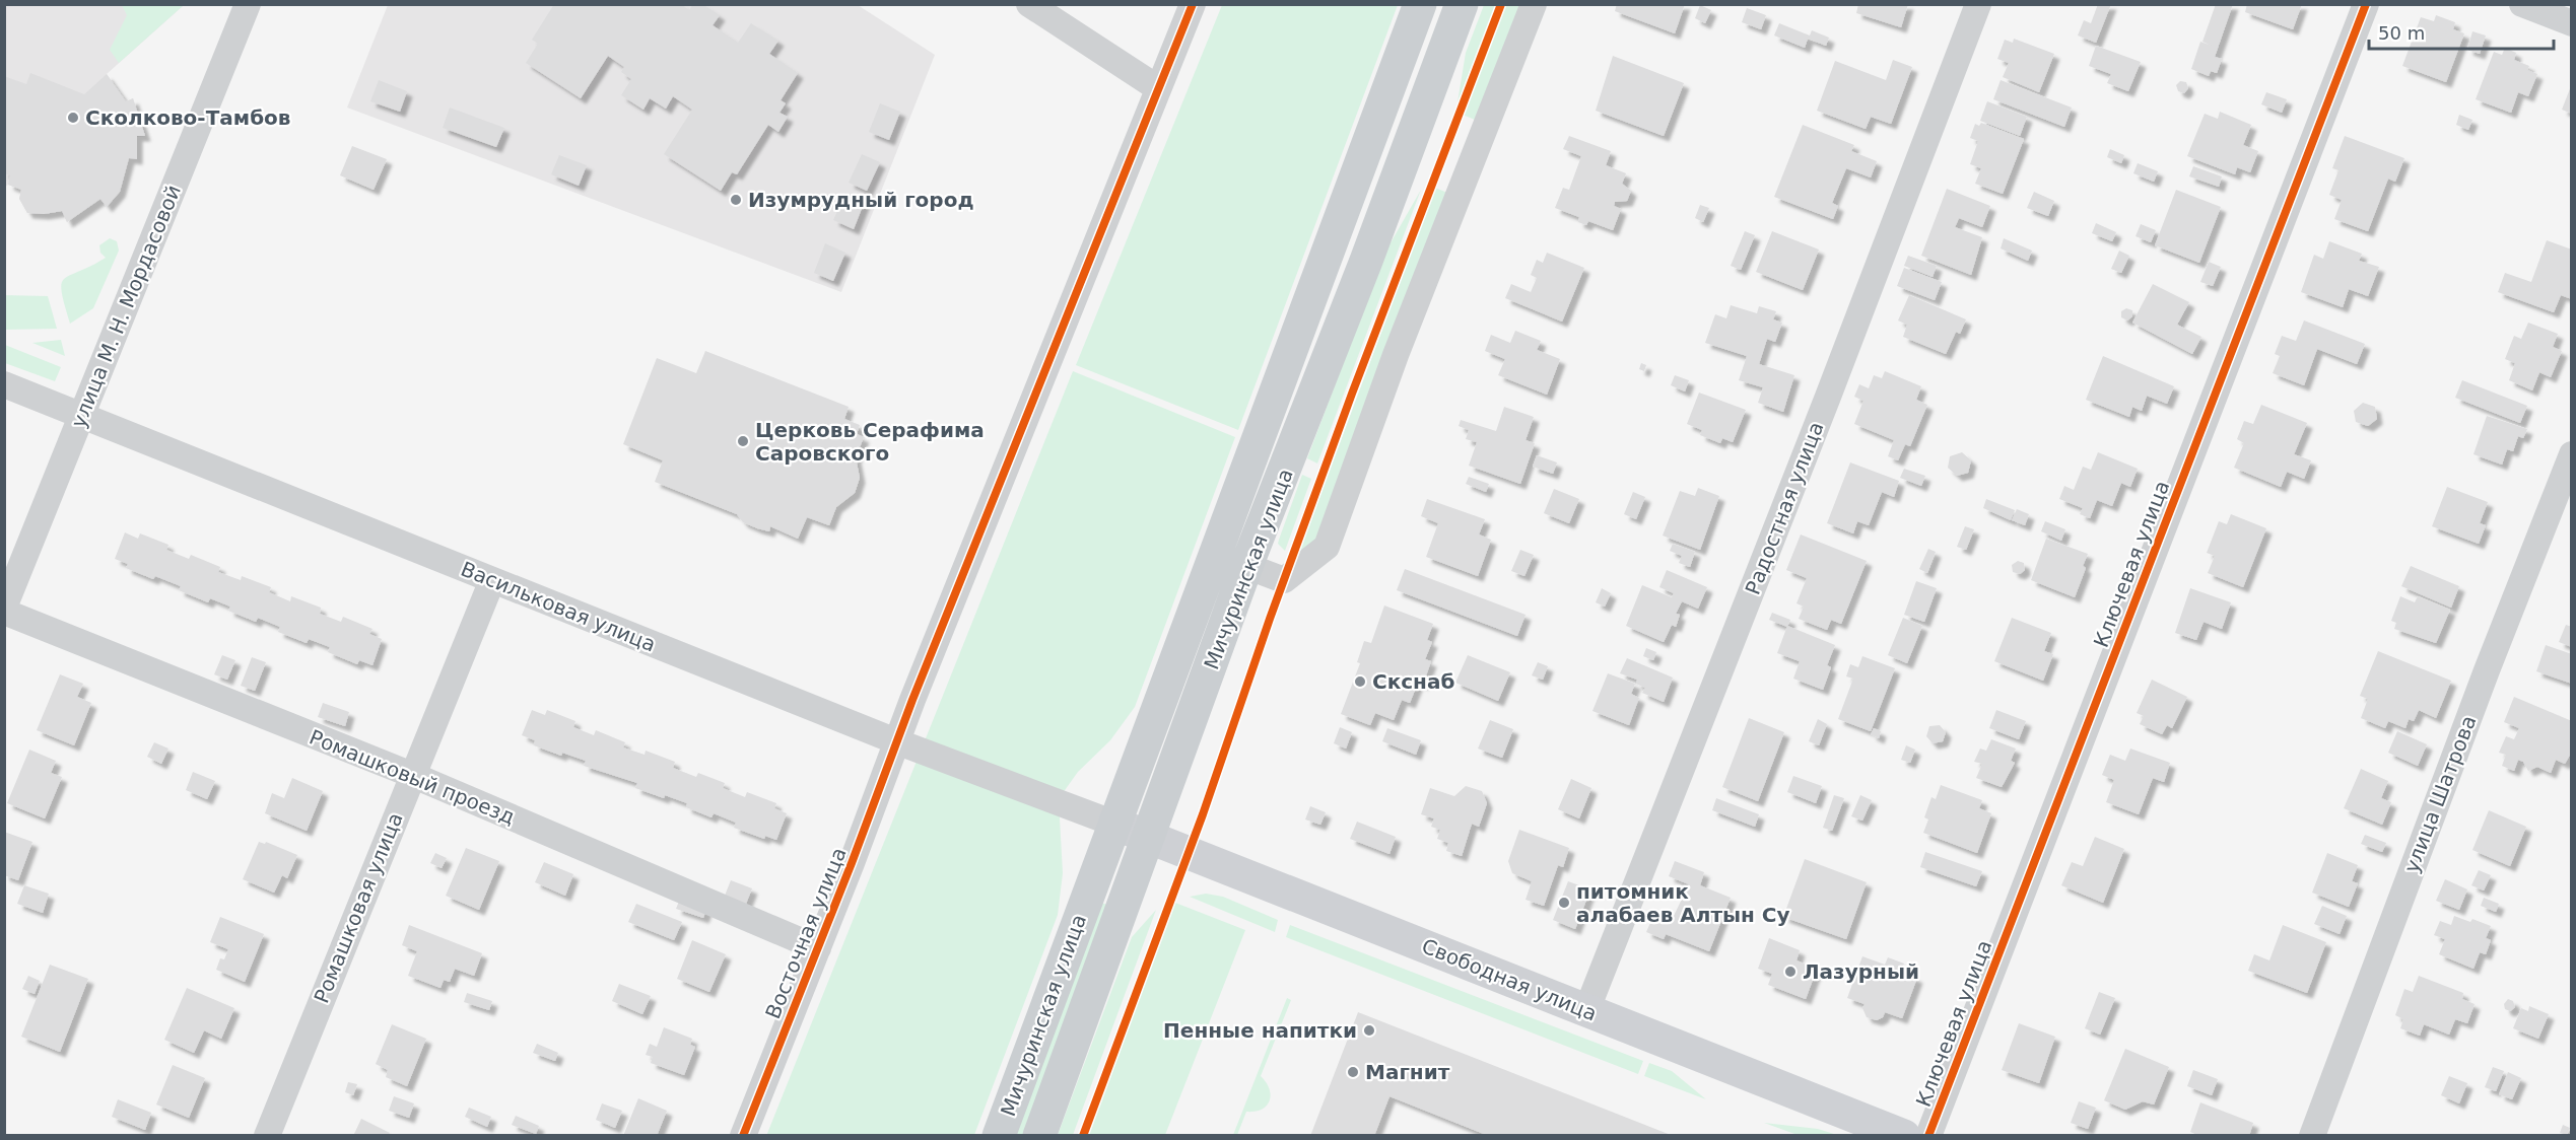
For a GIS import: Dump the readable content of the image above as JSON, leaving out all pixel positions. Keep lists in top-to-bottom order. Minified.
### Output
{"streets":{"main road":["Мичуринская улица","Свободная улица"],"street":["улица М. Н. Мордасовой","Радостная улица","Ключевая улица","Васильковая улица","Ромашковый проезд","улица Шатрова","Ромашковая улица","Восточная улица"]},"crossings":[["улица М. Н. Мордасовой","Васильковая улица"],["улица М. Н. Мордасовой","Ромашковый проезд"],["Радостная улица","Свободная улица"],["Мичуринская улица","Васильковая улица"],["Мичуринская улица","Свободная улица"],["Васильковая улица","Ромашковая улица"],["Васильковая улица","Восточная улица"],["Васильковая улица","Свободная улица"],["Ромашковый проезд","Ромашковая улица"],["Ромашковый проезд","Восточная улица"]],"places":["Сколково-Тамбов","Изумрудный город","Церковь Серафима Саровского","Скснаб","питомник алабаев Алтын Су","Лазурный","Пенные напитки","Магнит"],"scale_bar":"50 m"}
